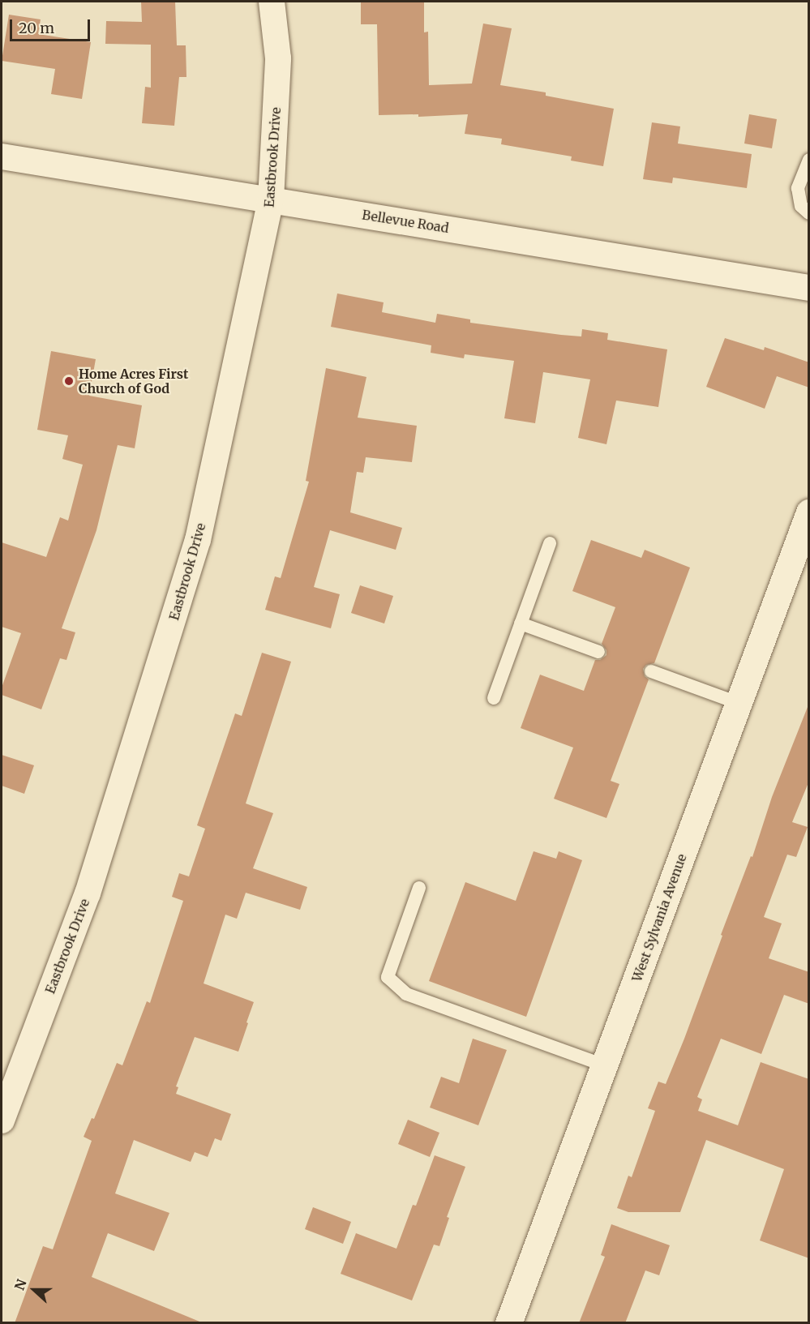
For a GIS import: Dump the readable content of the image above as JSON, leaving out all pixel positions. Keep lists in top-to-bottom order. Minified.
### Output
{"streets":{"main road":["West Sylvania Avenue"],"street":["Eastbrook Drive","Bellevue Road"]},"crossings":[["Eastbrook Drive","Bellevue Road"]],"places":["Home Acres First Church of God"],"scale_bar":"20 m","north":"left"}
